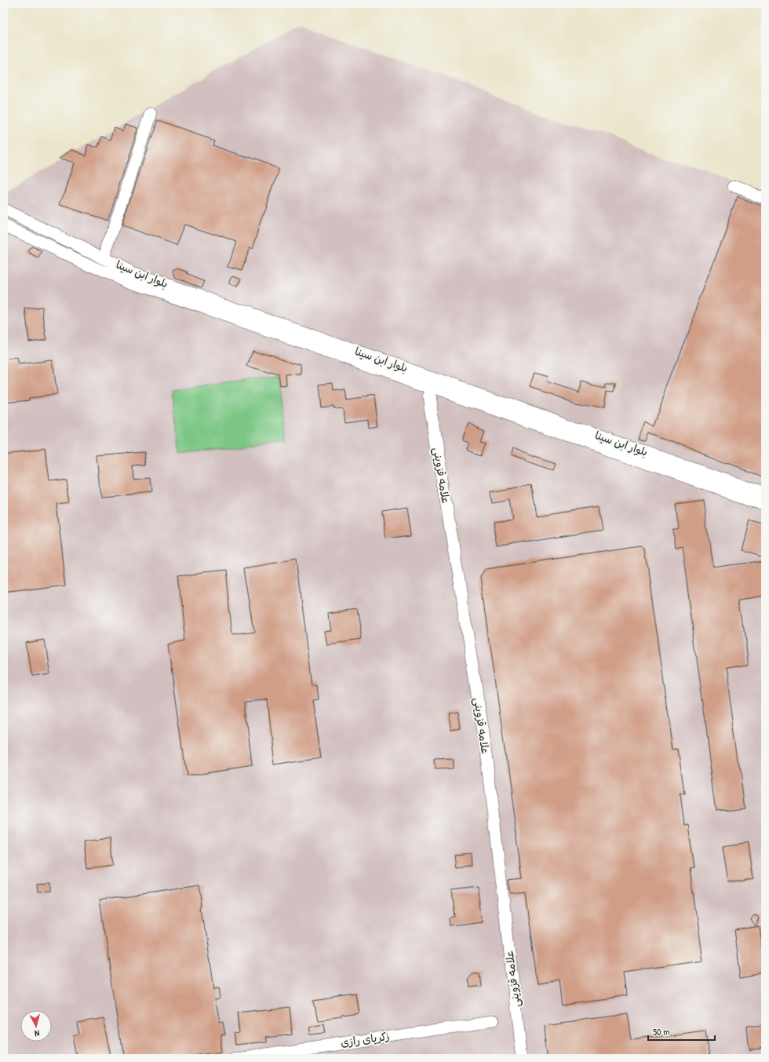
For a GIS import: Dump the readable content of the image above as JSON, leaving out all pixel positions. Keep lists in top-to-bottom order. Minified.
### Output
{"streets":{"street":["بلوار ابن سینا","علامه قزوینی","زکریای رازی"]},"scale_bar":"50 m","north":"bottom"}
